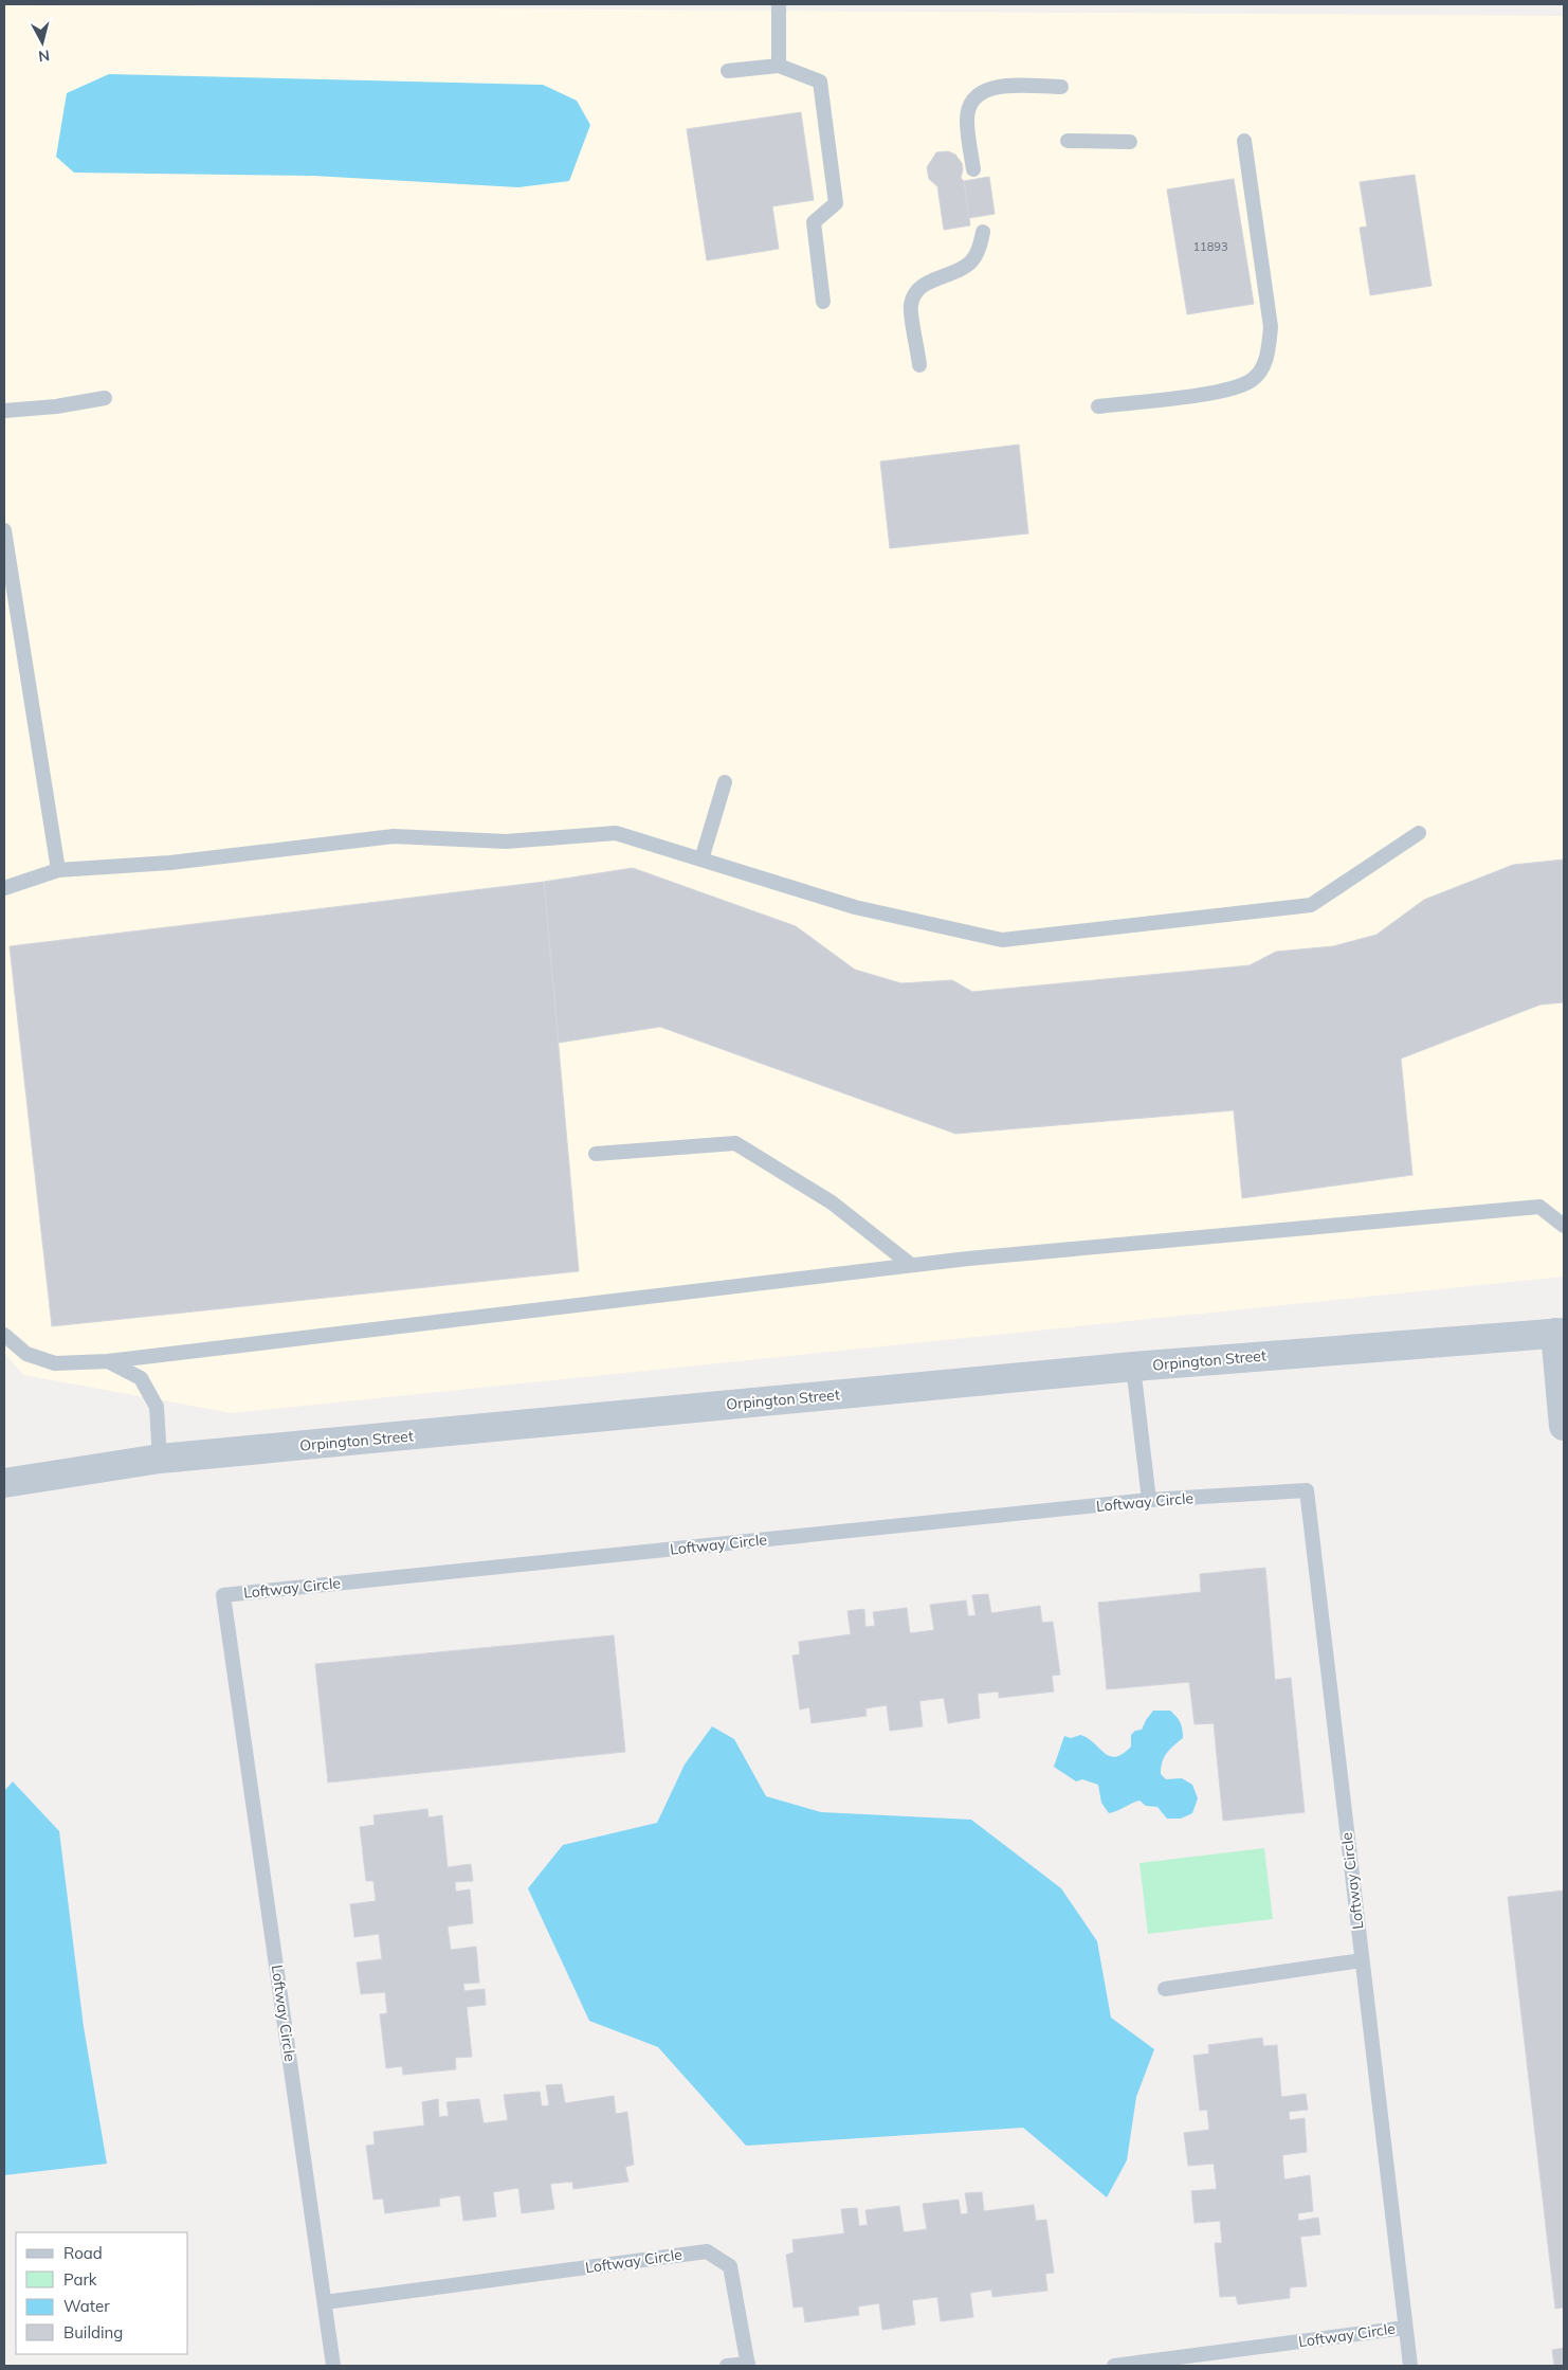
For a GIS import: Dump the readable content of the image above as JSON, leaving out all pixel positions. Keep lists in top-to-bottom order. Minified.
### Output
{"streets":{"street":["Orpington Street"],"lane":["Loftway Circle"]},"house_numbers":["11893"],"legend":["Road","Park","Water","Building"],"north":"bottom"}
